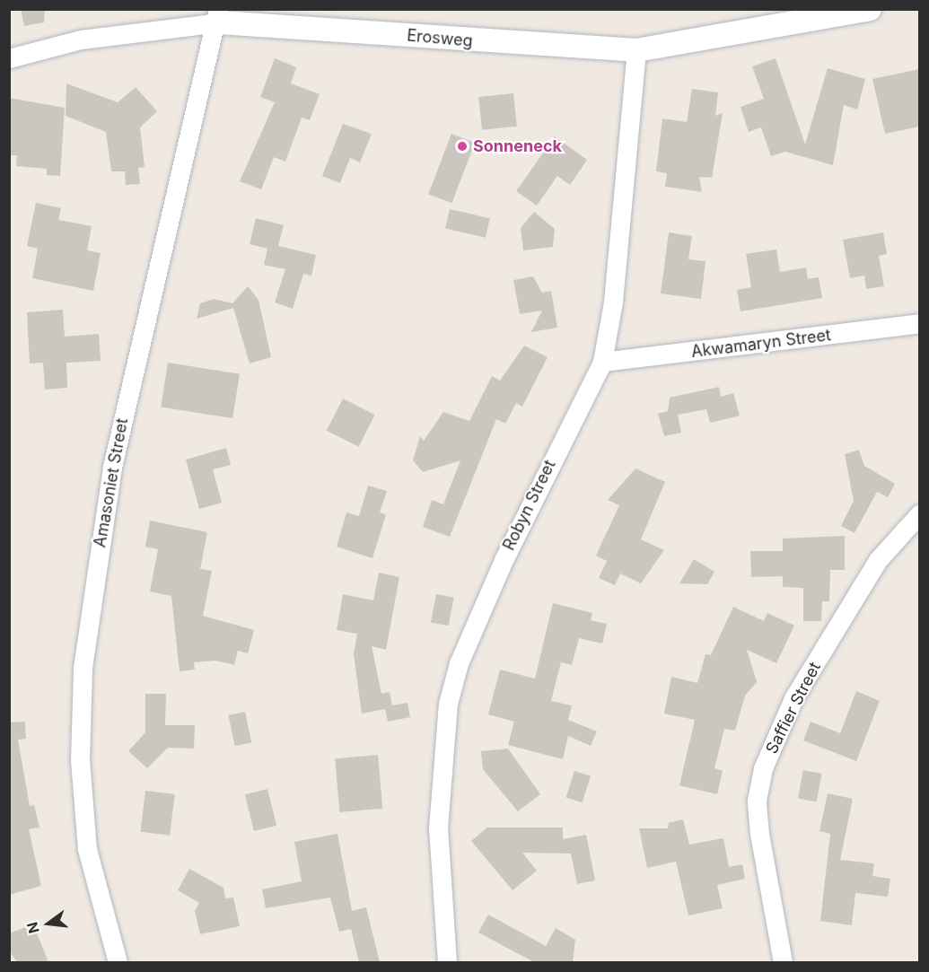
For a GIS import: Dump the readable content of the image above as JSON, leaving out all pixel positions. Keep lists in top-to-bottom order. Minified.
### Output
{"streets":{"street":["Erosweg","Akwamaryn Street","Amasoniet Street","Robyn Street","Saffier Street"]},"crossings":[["Erosweg","Amasoniet Street"],["Erosweg","Robyn Street"],["Akwamaryn Street","Robyn Street"]],"places":["Sonneneck"],"north":"left"}
